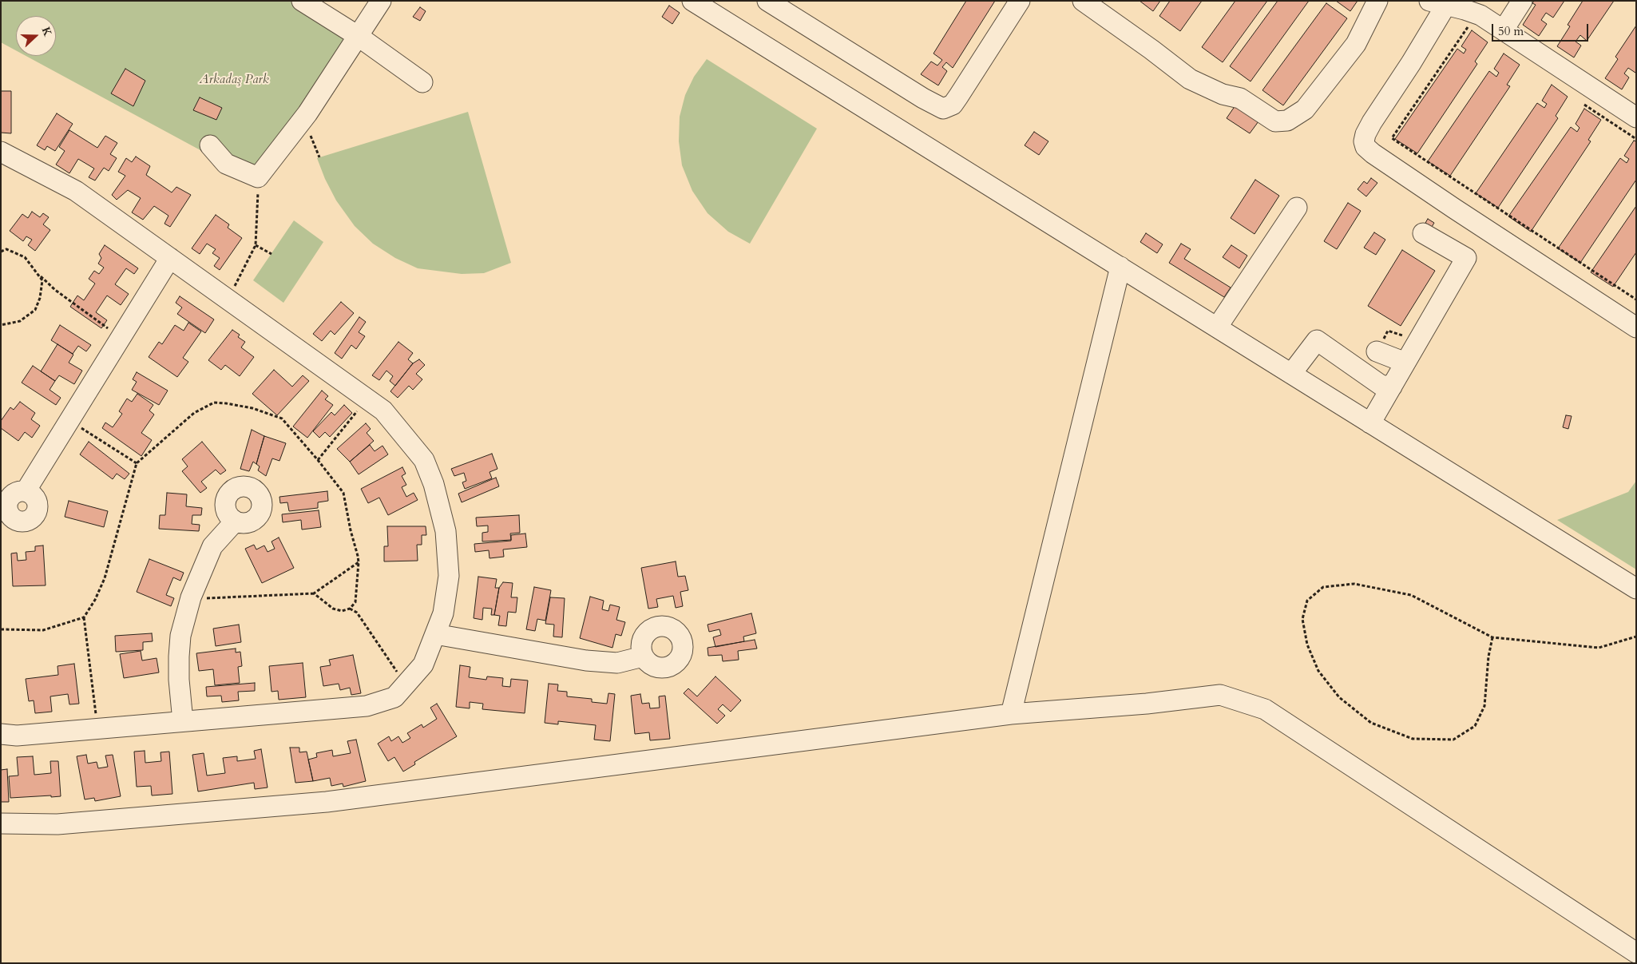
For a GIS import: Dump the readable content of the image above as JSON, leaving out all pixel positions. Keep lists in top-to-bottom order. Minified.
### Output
{"parks":["Arkadaş Park"],"scale_bar":"50 m","north":"right"}
